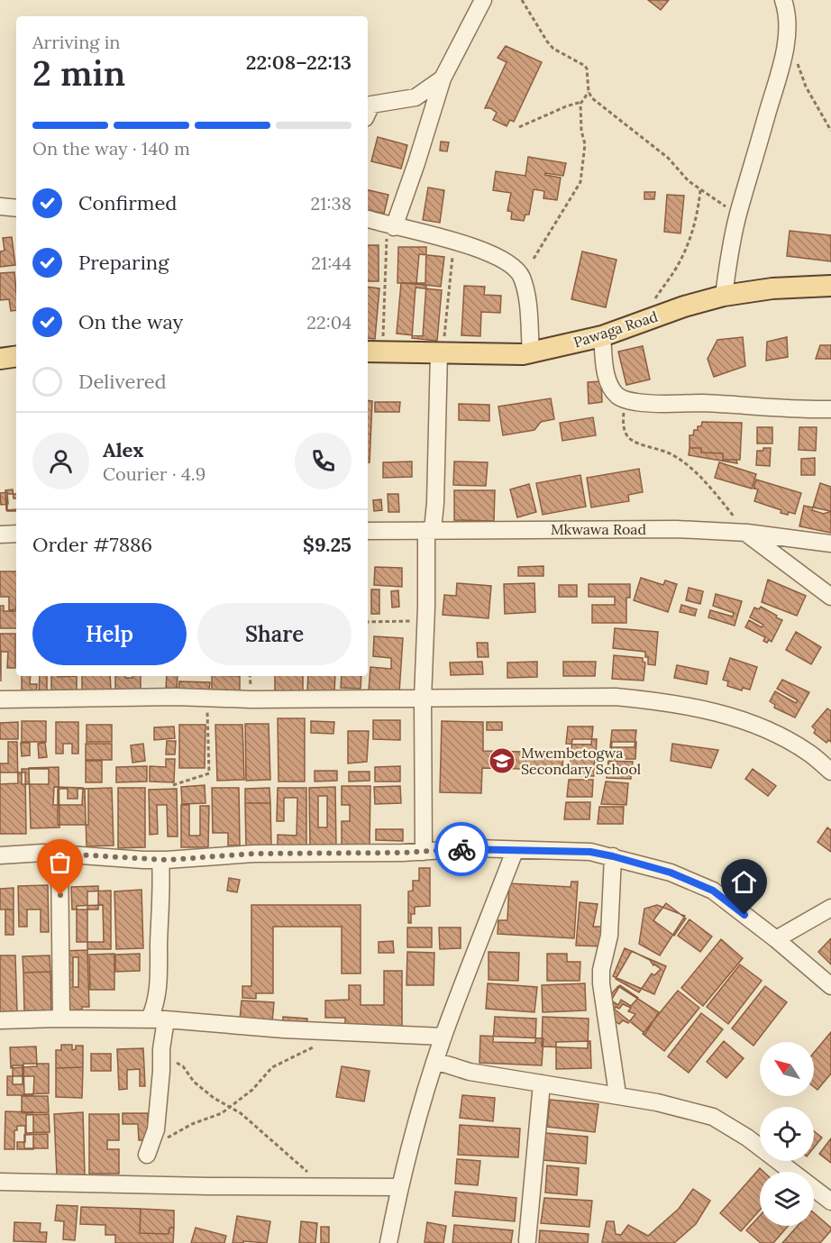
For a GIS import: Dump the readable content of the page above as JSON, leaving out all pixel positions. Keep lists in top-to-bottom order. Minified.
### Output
{"streets":{"main road":["Pawaga Road"],"street":["Mkwawa Road"]},"places":{"school or university":["Mwembetogwa Secondary School"]},"north":"top left","page":{"heading":["2 min","Arriving in","22:08–22:13"],"panel":["Alex","Courier · 4.9","Order #7886","$9.25"],"bar":"On the way · 140 m","list":[["Confirmed","21:38"],["Preparing","21:44"],["On the way","22:04"],"Delivered"],"buttons":["Help","Share"]}}
